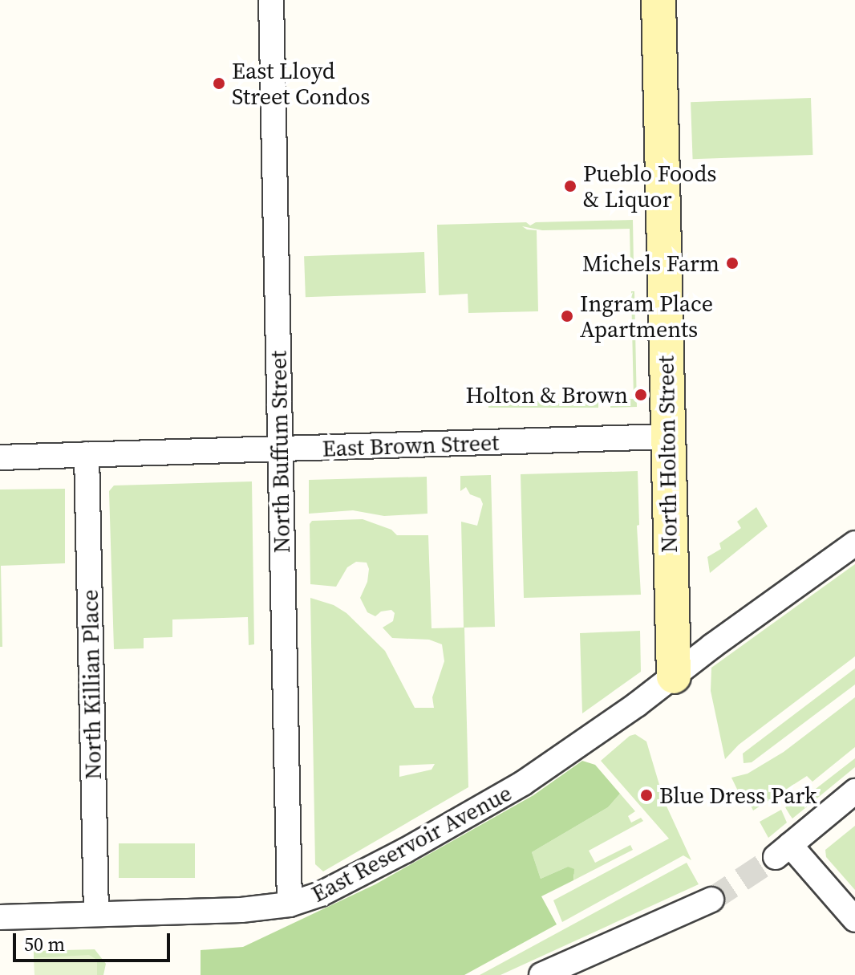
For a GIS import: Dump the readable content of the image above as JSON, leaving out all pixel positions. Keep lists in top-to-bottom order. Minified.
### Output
{"streets":{"main road":["North Holton Street"],"street":["East Brown Street","North Buffum Street","North Killian Place","East Reservoir Avenue"]},"crossings":[["East Brown Street","North Buffum Street"],["East Brown Street","North Holton Street"],["East Brown Street","North Killian Place"],["North Buffum Street","East Reservoir Avenue"],["North Holton Street","East Reservoir Avenue"],["North Killian Place","East Reservoir Avenue"]],"places":["East Lloyd Street Condos","Pueblo Foods & Liquor","Michels Farm","Ingram Place Apartments","Holton & Brown","Blue Dress Park"],"scale_bar":"50 m"}
